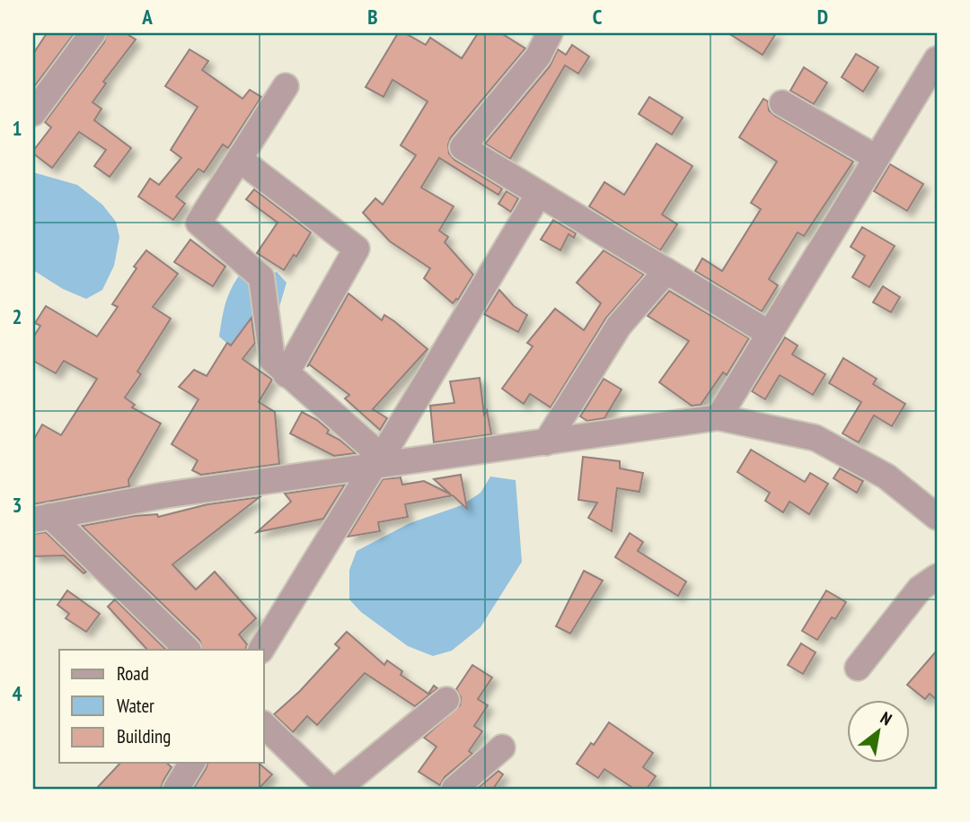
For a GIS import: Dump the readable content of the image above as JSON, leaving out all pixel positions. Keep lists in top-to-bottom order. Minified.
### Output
{"legend":["Road","Water","Building"],"north":"top right","grid":{"columns":["A","B","C","D"],"rows":["1","2","3","4"]}}
